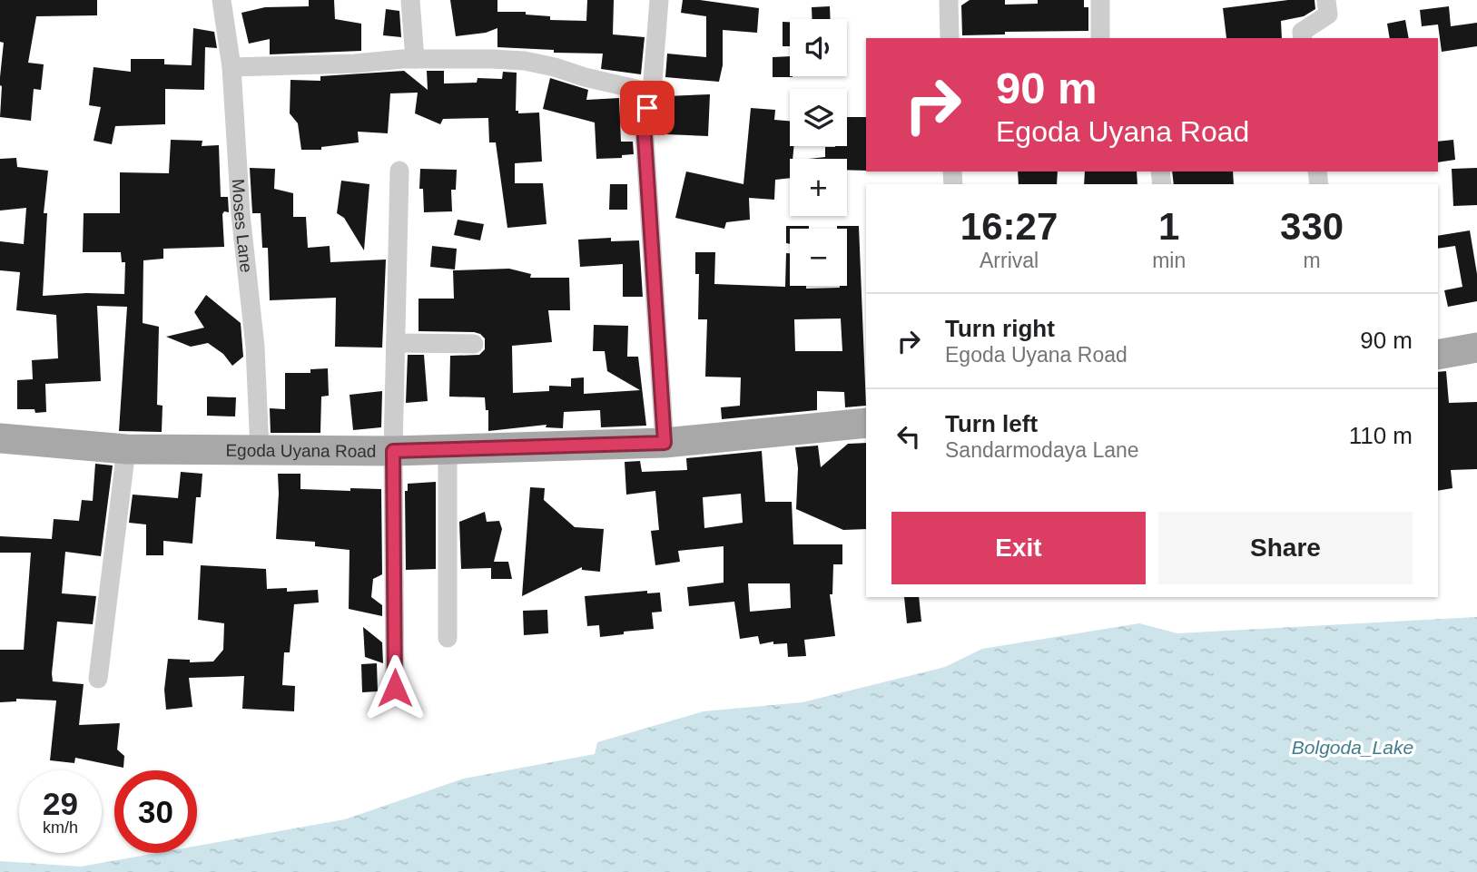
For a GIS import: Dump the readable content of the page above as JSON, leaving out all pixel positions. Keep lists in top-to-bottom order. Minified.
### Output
{"streets":{"main road":["Egoda Uyana Road"],"street":["Moses Lane"]},"crossings":[["Moses Lane","Egoda Uyana Road"]],"water":["Bolgoda_Lake"],"page":{"map_buttons":["+","−"],"turn":["90 m","Egoda Uyana Road"],"eta":["16:27","Arrival","1","min","330","m"],"list":[{"name":"Turn right","note":"Egoda Uyana Road","value":"90 m"},{"name":"Turn left","note":"Sandarmodaya Lane","value":"110 m"}],"buttons":["Exit","Share"],"speed":"29 km/h","limit":"30"}}
